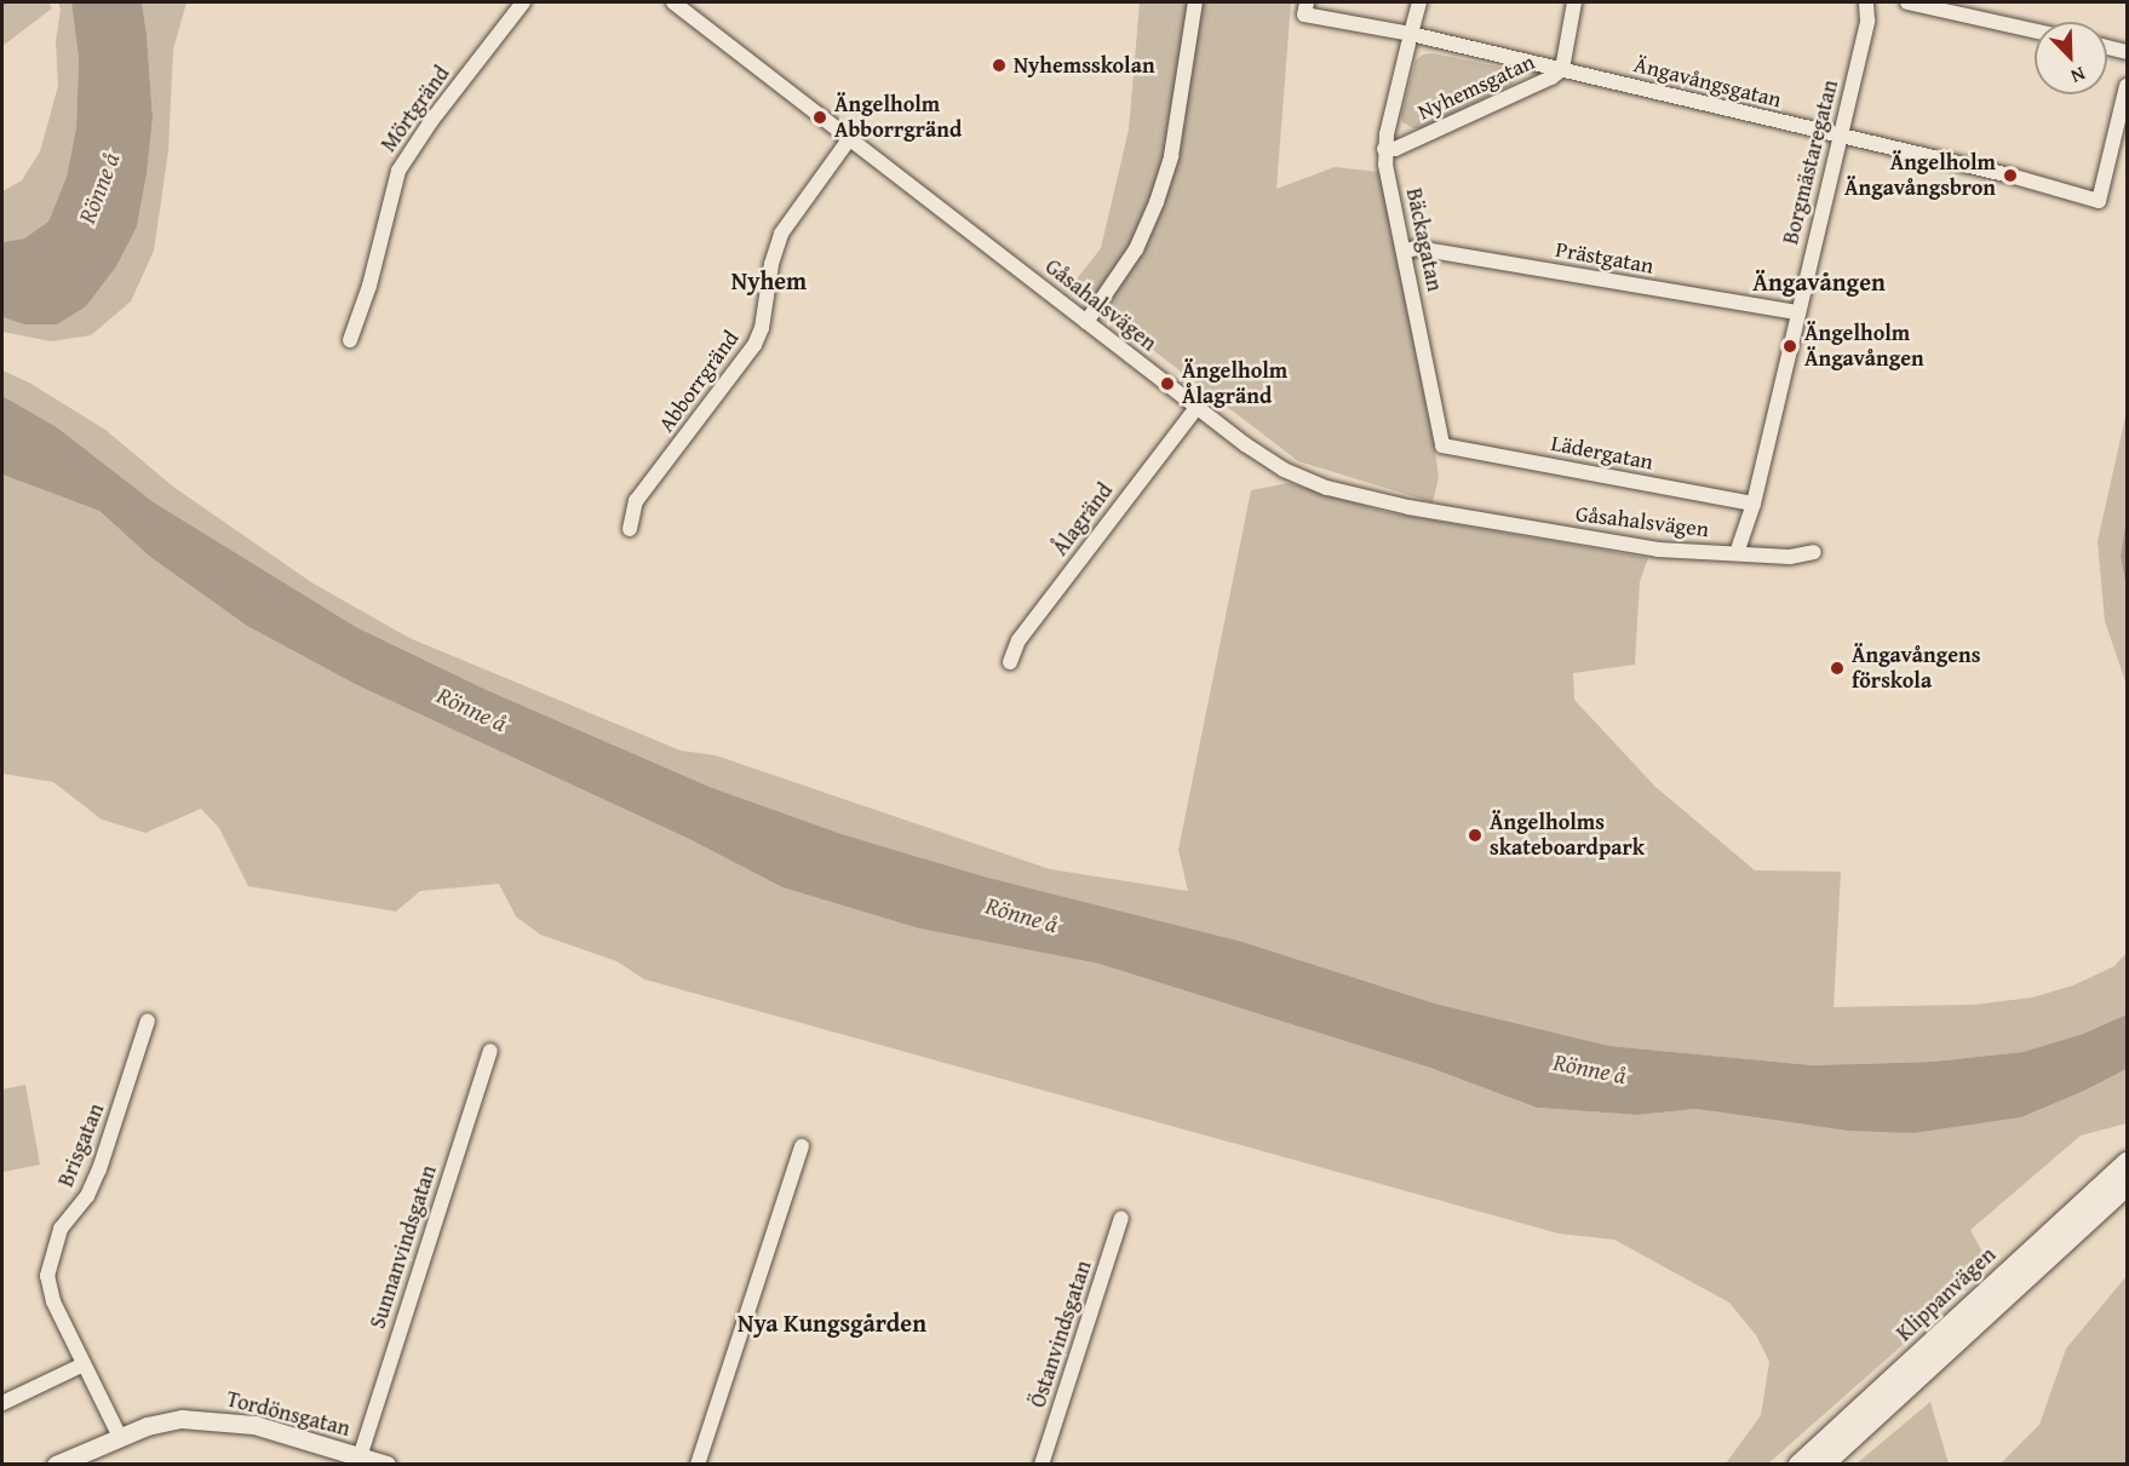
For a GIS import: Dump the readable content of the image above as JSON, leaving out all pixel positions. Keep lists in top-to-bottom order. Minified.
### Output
{"streets":{"main road":["Klippanvägen"],"street":["Ängavångsgatan","Nyhemsgatan","Mörtgränd","Borgmästaregatan","Bäckagatan","Prästgatan","Gåsahalsvägen","Abborrgränd","Lädergatan","Ålagränd","Brisgatan","Sunnanvindsgatan","Östanvindsgatan","Tordönsgatan"]},"crossings":[["Ängavångsgatan","Nyhemsgatan"],["Ängavångsgatan","Borgmästaregatan"],["Ängavångsgatan","Bäckagatan"],["Nyhemsgatan","Bäckagatan"],["Borgmästaregatan","Prästgatan"],["Borgmästaregatan","Gåsahalsvägen"],["Borgmästaregatan","Lädergatan"],["Bäckagatan","Prästgatan"],["Bäckagatan","Lädergatan"],["Gåsahalsvägen","Abborrgränd"],["Gåsahalsvägen","Ålagränd"],["Brisgatan","Tordönsgatan"],["Sunnanvindsgatan","Tordönsgatan"]],"districts":["Nyhem","Ängavången","Nya Kungsgården"],"water":["Rönne å"],"places":["Nyhemsskolan","Ängelholm Abborrgränd","Ängelholm Ängavångsbron","Ängelholm Ängavången","Ängelholm Ålagränd","Ängavångens förskola","Ängelholms skateboardpark"],"north":"bottom right"}
